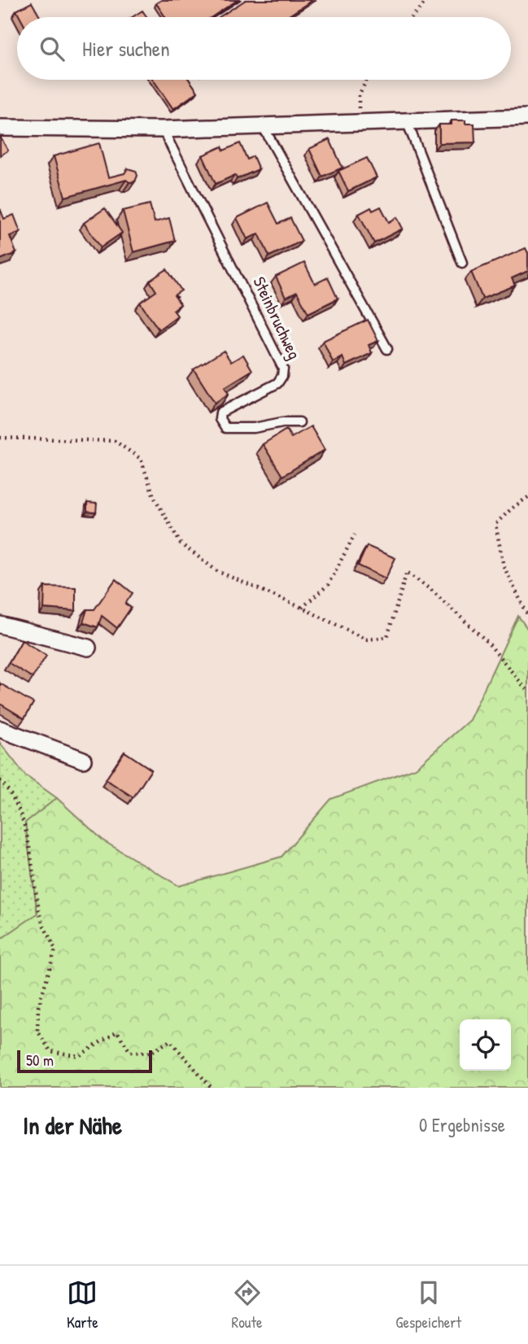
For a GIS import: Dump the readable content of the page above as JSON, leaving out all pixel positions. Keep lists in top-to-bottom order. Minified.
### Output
{"streets":{"lane":["Steinbruchweg"]},"scale_bar":"50 m","page":{"search":"Hier suchen","scale":"50 m","heading":["In der Nähe","0 Ergebnisse"],"nav":["Karte","Route","Gespeichert"]}}
